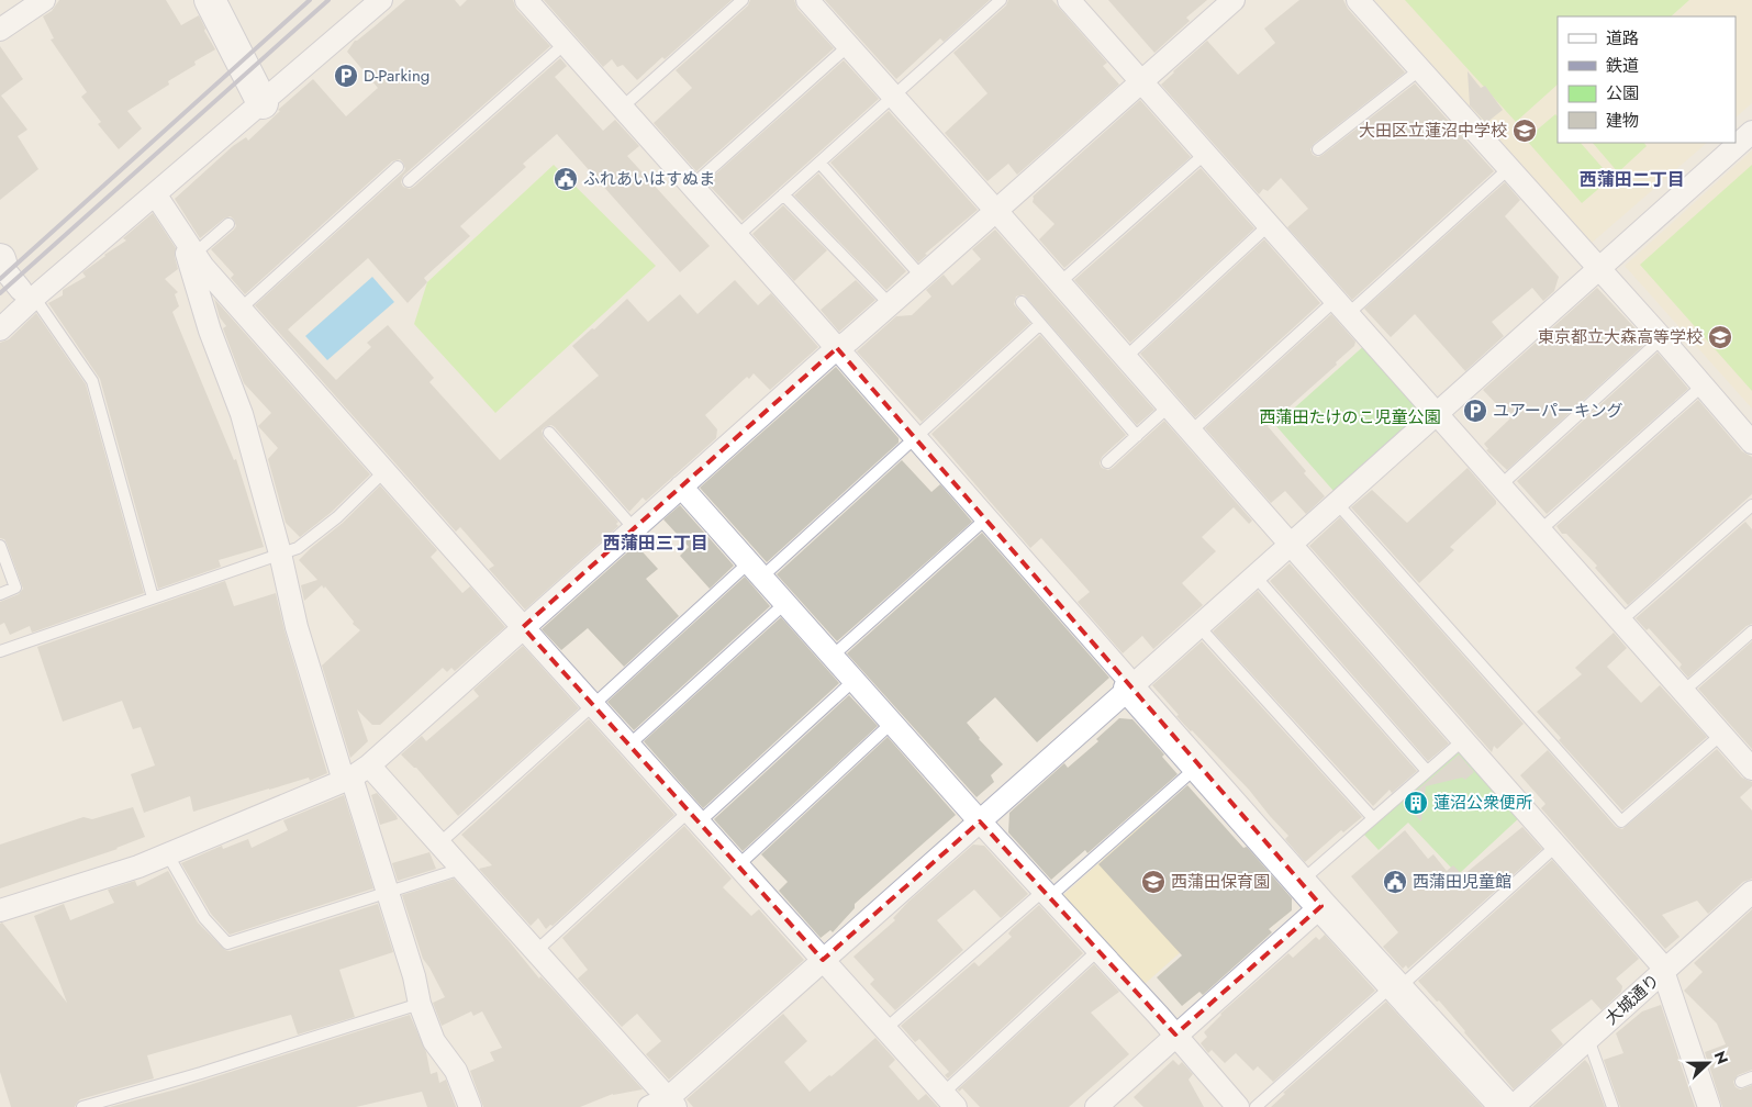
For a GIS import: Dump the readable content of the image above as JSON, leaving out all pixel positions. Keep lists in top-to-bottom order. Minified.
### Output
{"streets":{"street":["大城通り"]},"districts":["西蒲田二丁目","西蒲田三丁目"],"parks":["西蒲田たけのこ児童公園"],"places":{"parking":["D-Parking","ユアーパーキング"],"school or university":["大田区立蓮沼中学校","東京都立大森高等学校","西蒲田保育園"],"public building":["ふれあいはすぬま","西蒲田児童館"],"building":["蓮沼公衆便所"]},"legend":["道路","鉄道","公園","建物"],"north":"right"}
